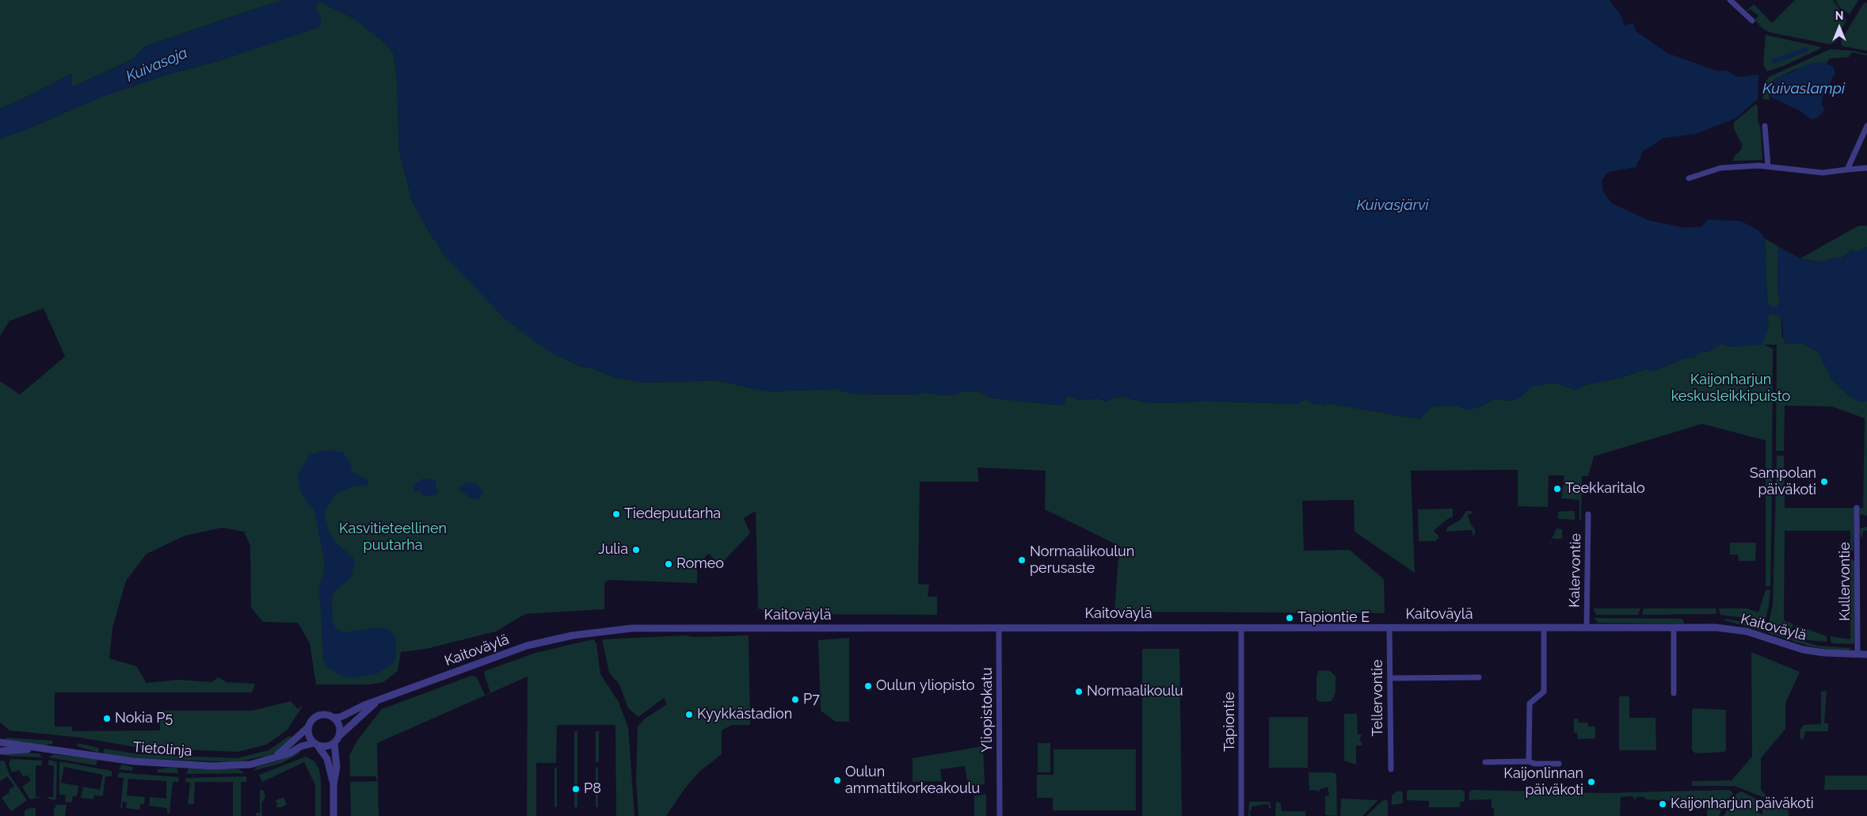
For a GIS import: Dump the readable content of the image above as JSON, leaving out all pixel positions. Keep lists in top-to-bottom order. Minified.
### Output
{"streets":{"street":["Kalervontie","Kullervontie","Kaitoväylä","Tellervontie","Yliopistokatu","Tapiontie","Tietolinja"]},"crossings":[["Kalervontie","Kaitoväylä"],["Kullervontie","Kaitoväylä"],["Kaitoväylä","Tellervontie"],["Kaitoväylä","Yliopistokatu"],["Kaitoväylä","Tapiontie"],["Kaitoväylä","Tietolinja"]],"water":["Kuivasoja","Kuivaslampi","Kuivasjärvi"],"parks":["Kaijonharjun keskusleikkipuisto","Kasvitieteellinen puutarha"],"places":["Sampolan päiväkoti","Teekkaritalo","Tiedepuutarha","Julia","Normaalikoulun perusaste","Romeo","Tapiontie E","Oulun yliopisto","Normaalikoulu","P7","Kyykkästadion","Nokia P5","Oulun ammattikorkeakoulu","Kaijonlinnan päiväkoti","P8","Kaijonharjun päiväkoti"],"north":"top"}
